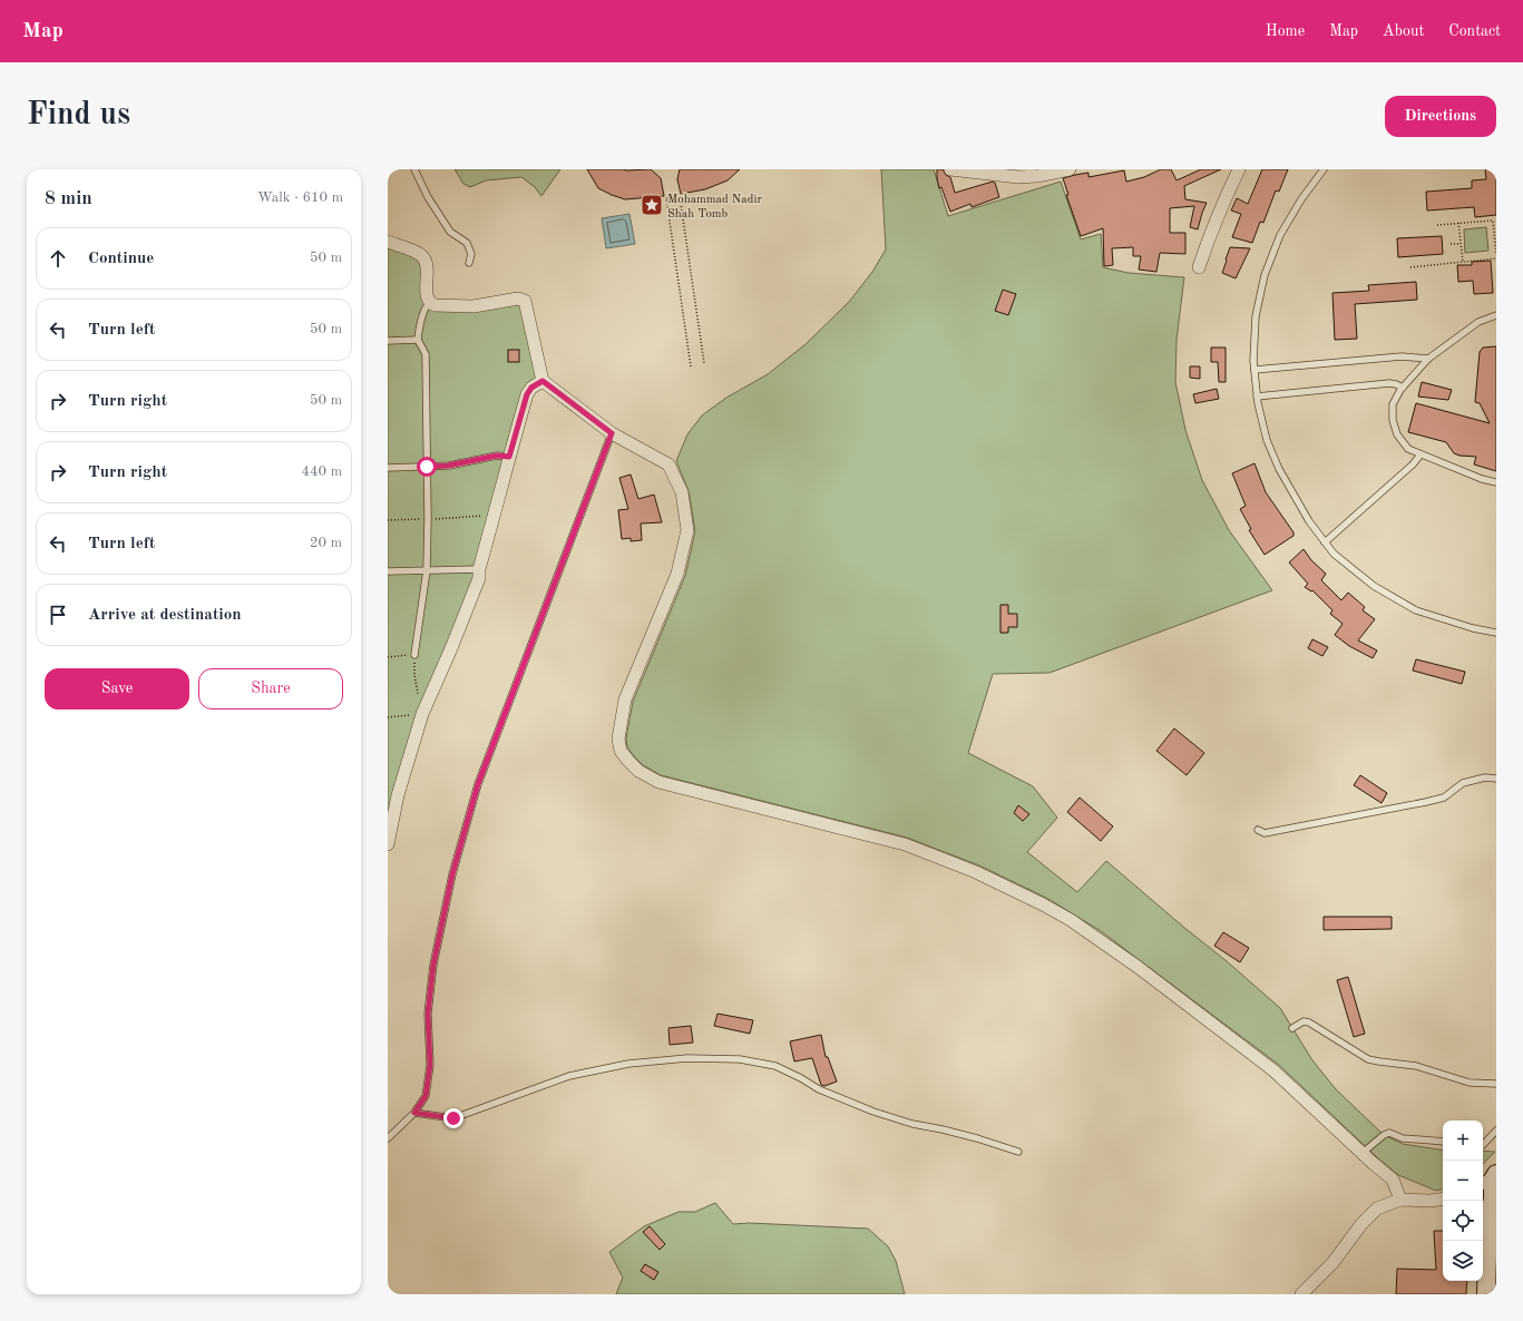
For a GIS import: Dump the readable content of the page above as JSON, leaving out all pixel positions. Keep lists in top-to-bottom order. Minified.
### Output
{"places":{"place":["Mohammad Nadir Shah Tomb"]},"page":{"header":"Map","nav":["Home","Map","About","Contact"],"buttons":["Directions",["Save","Share"]],"title":"Find us","heading":["8 min","Walk · 610 m"],"list":[["Continue","50 m"],["Turn left","50 m"],["Turn right","50 m"],["Turn right","440 m"],["Turn left","20 m"],"Arrive at destination"],"map_buttons":["+","−"]}}
